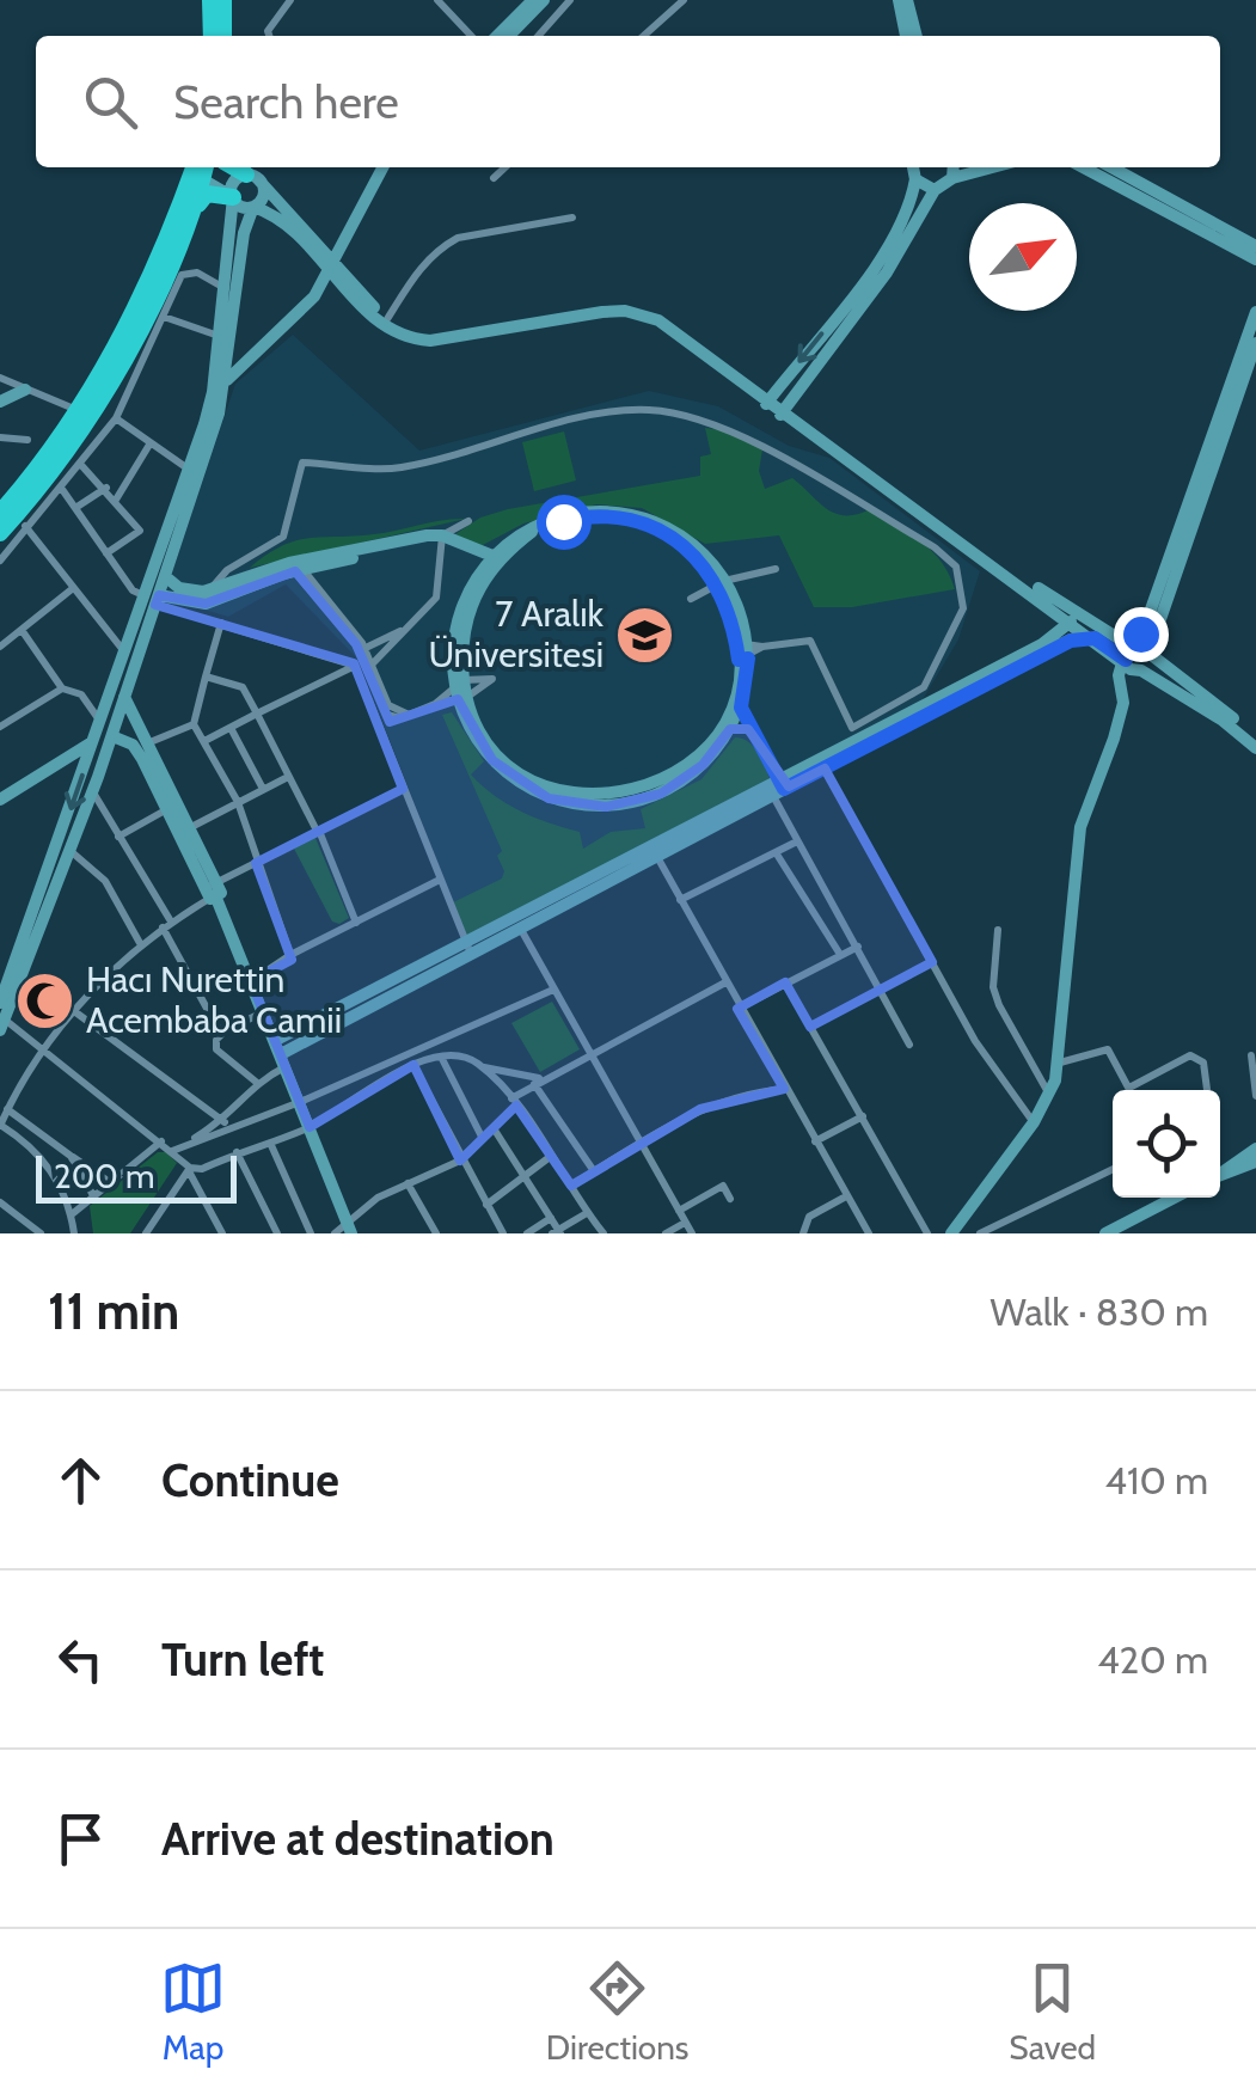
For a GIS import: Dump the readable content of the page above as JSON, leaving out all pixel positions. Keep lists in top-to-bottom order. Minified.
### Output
{"places":{"school or university":["7 Aralık Üniversitesi"],"mosque":["Hacı Nurettin Acembaba Camii"]},"scale_bar":"200 m","north":"top right","page":{"search":"Search here","scale":"200 m","heading":["11 min","Walk · 830 m"],"list":[["Continue","410 m"],["Turn left","420 m"],"Arrive at destination"],"nav":["Map","Directions","Saved"]}}
